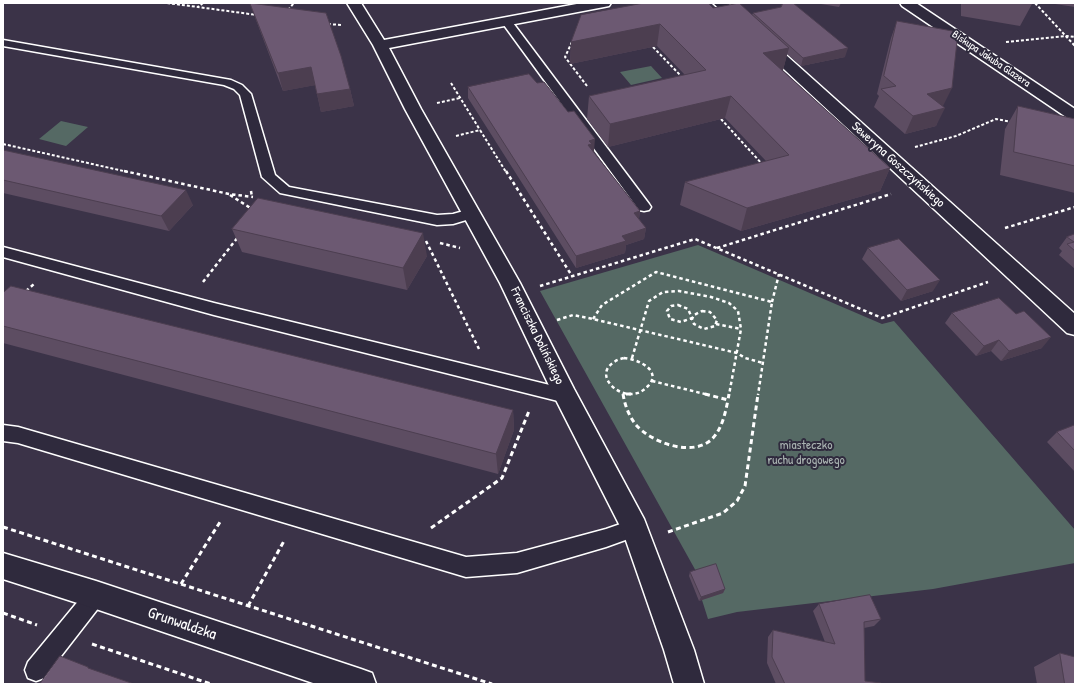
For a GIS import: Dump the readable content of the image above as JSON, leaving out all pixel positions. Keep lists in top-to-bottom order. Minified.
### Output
{"streets":{"street":["Biskupa Jakuba Glazera","Seweryna Goszczyńskiego","Franciszka Dolińskiego","Grunwaldzka"]},"parks":["miasteczko ruchu drogowego"]}
